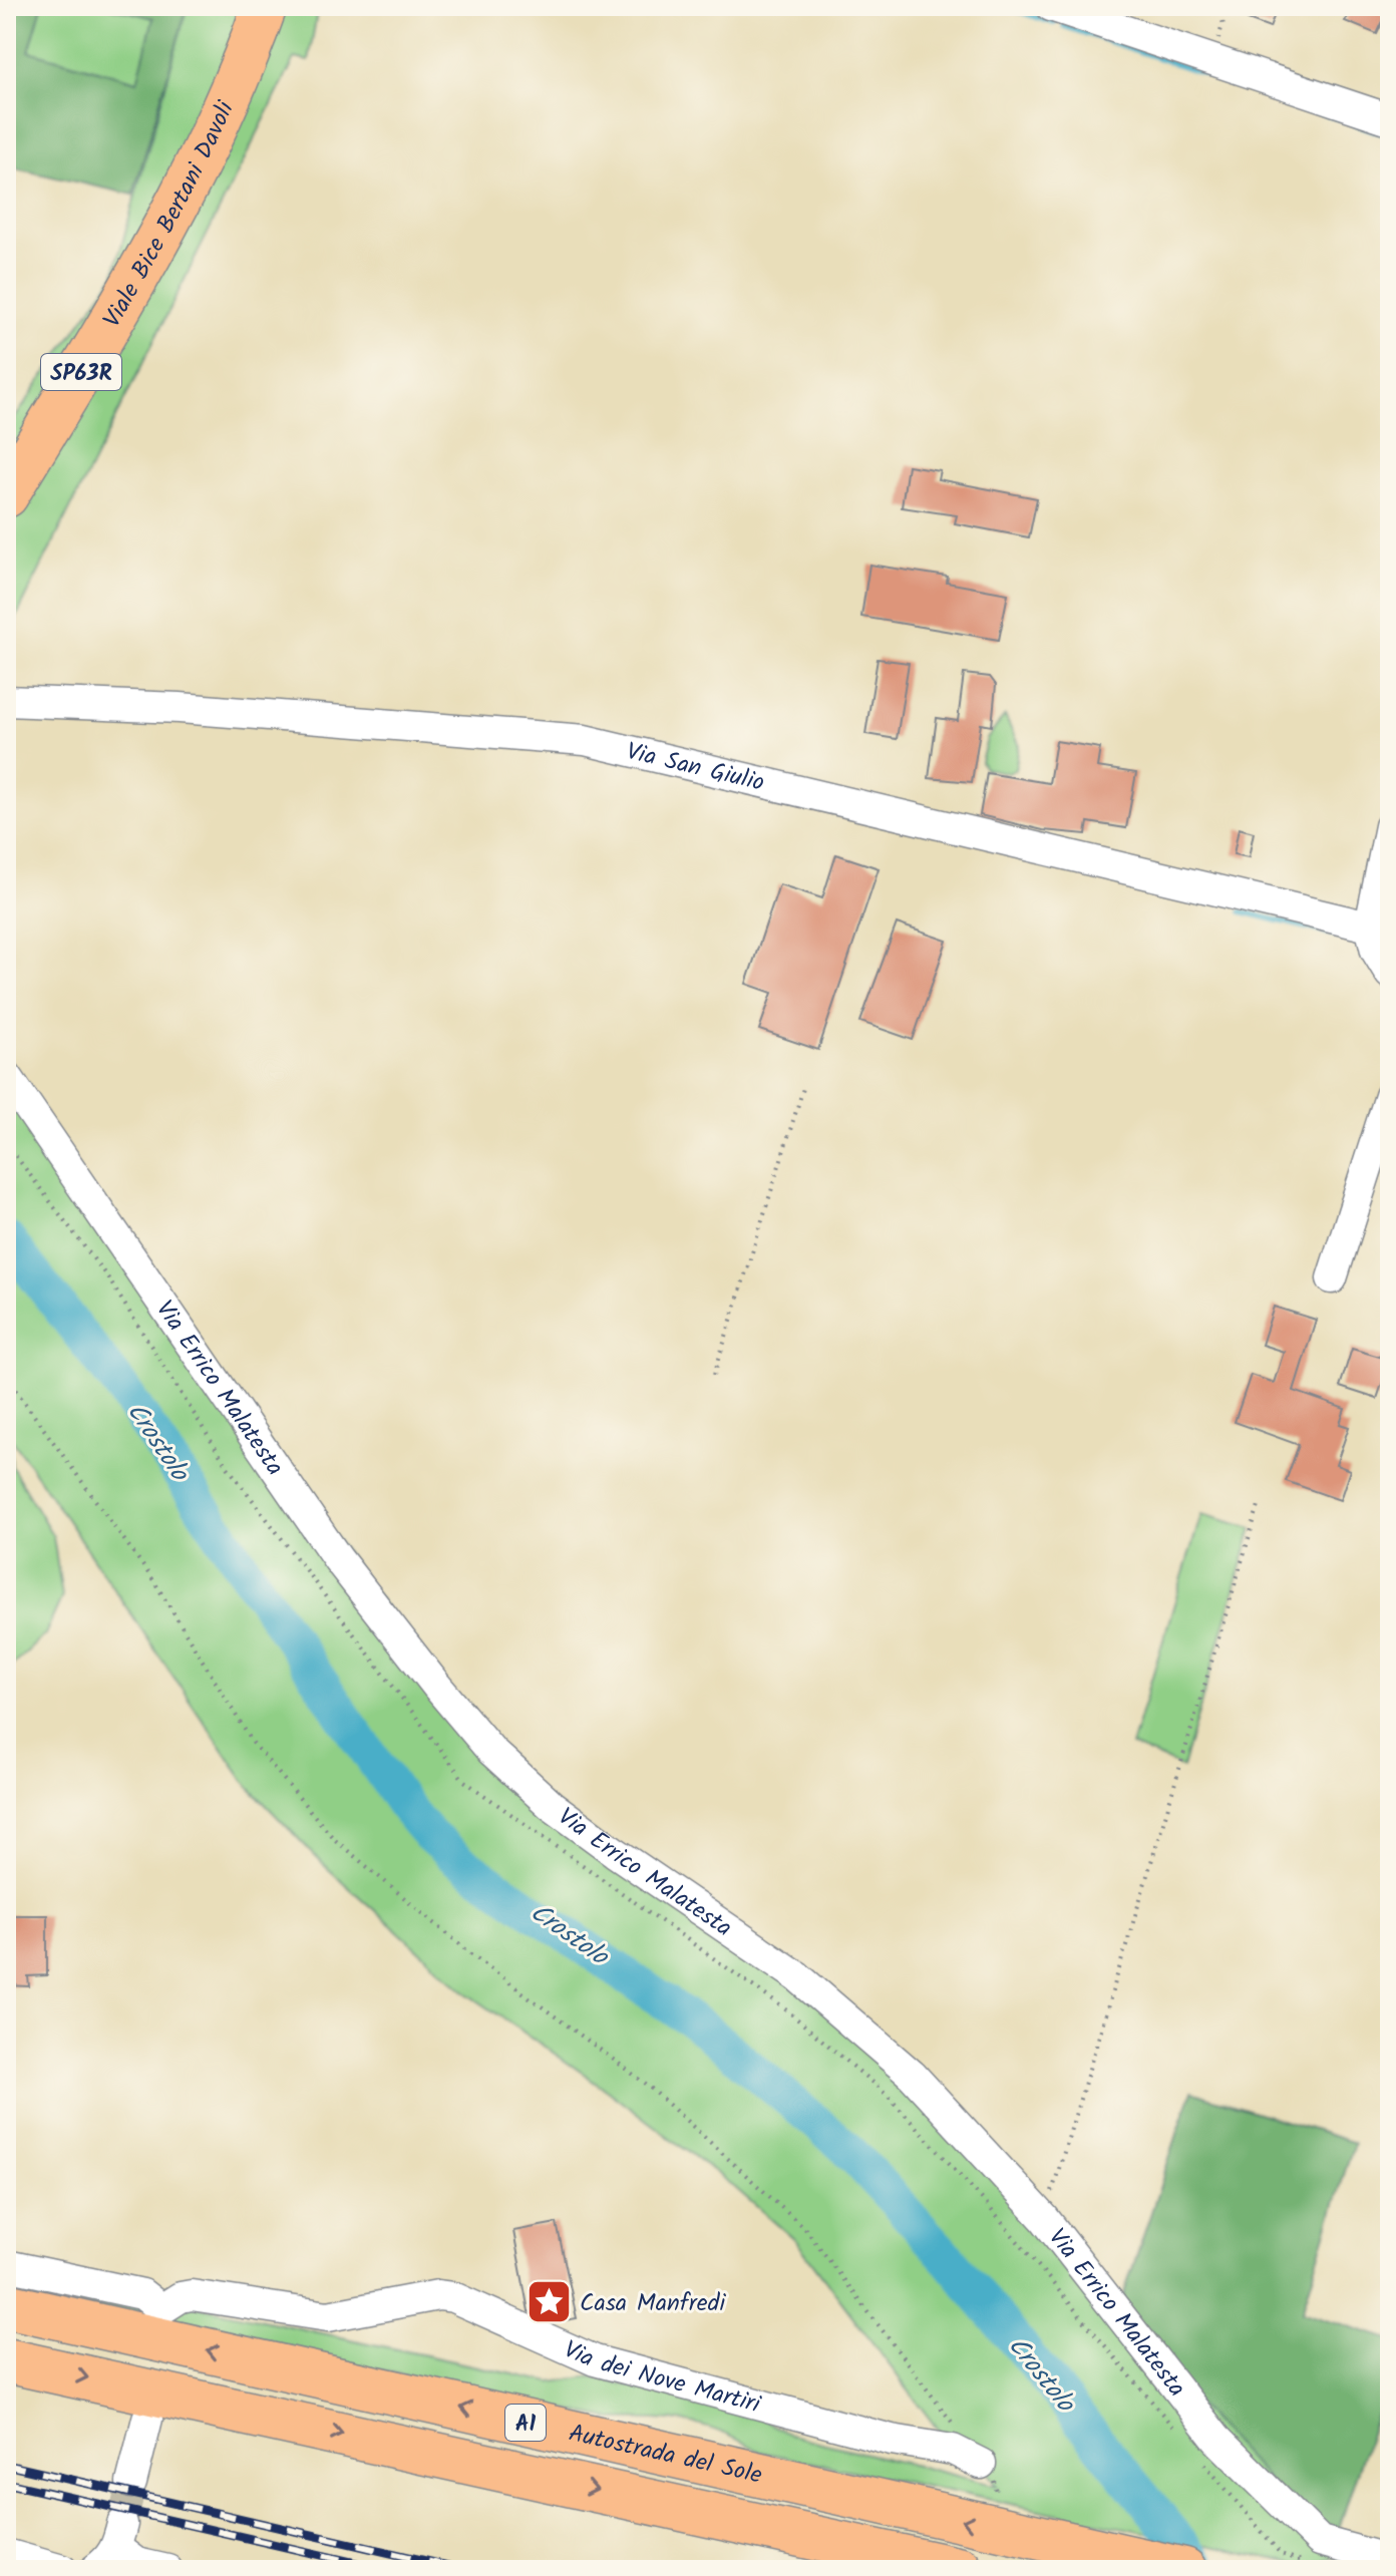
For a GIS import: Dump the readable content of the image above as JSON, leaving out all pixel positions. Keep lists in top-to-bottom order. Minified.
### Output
{"streets":{"highway":["Viale Bice Bertani Davoli","SP63R","A1","Autostrada del Sole"],"street":["Via San Giulio","Via Errico Malatesta","Via dei Nove Martiri"]},"water":["Crostolo"],"places":{"place":["Casa Manfredi"]}}
